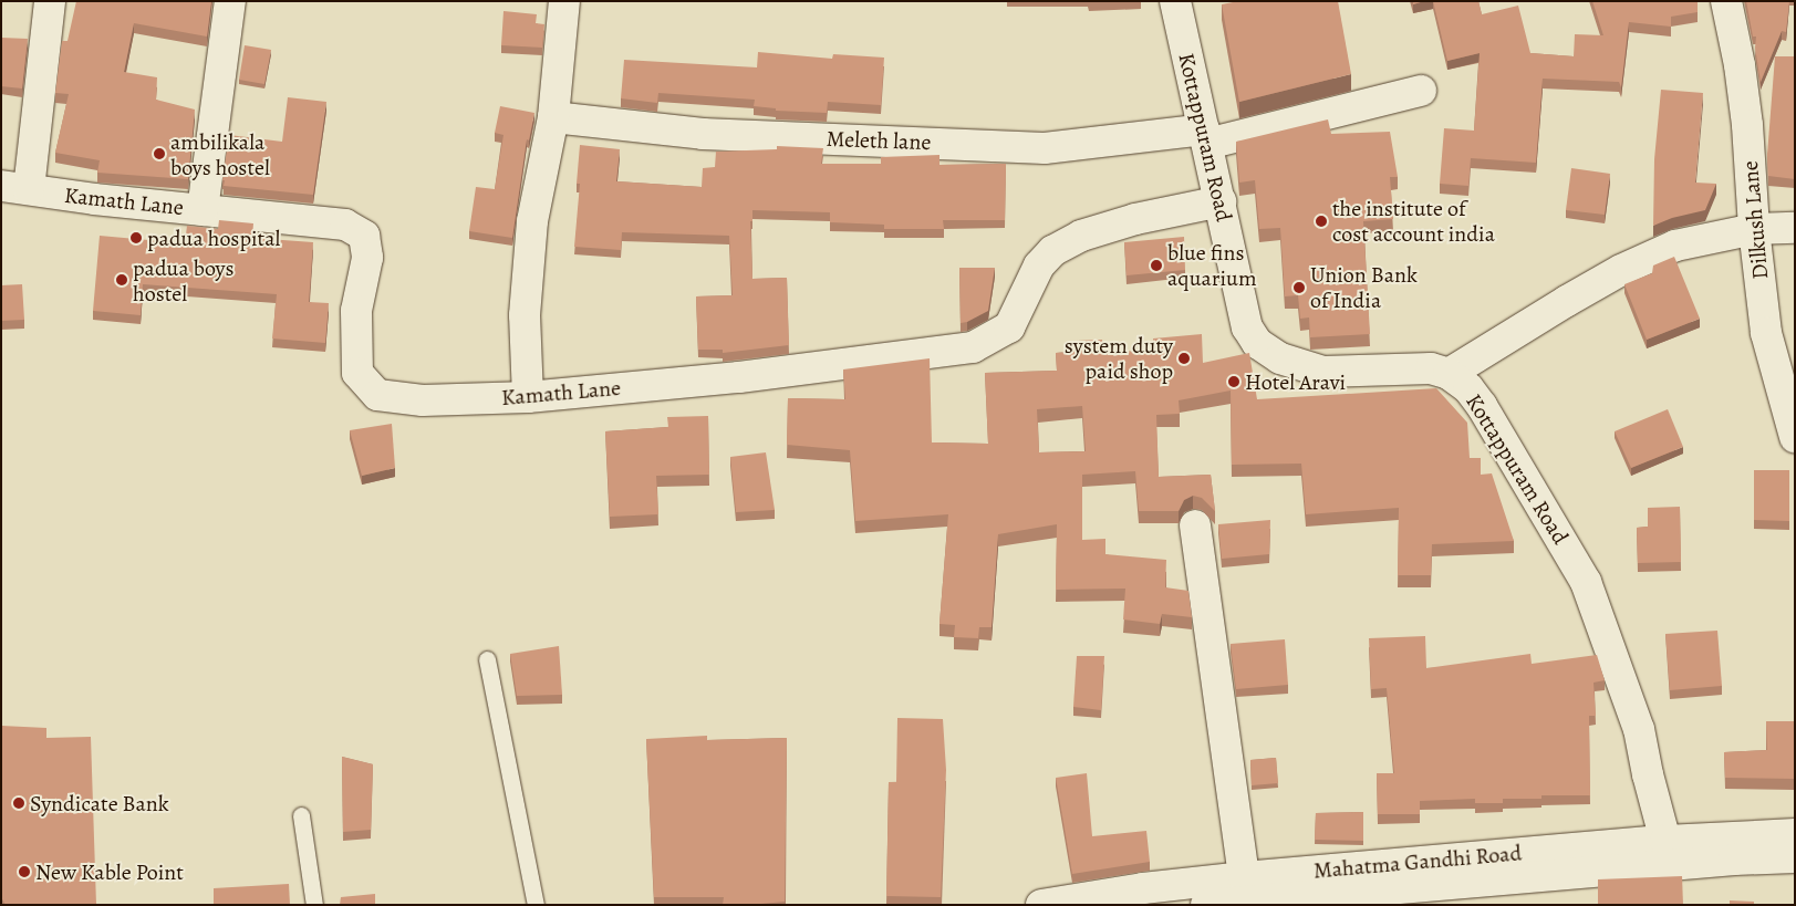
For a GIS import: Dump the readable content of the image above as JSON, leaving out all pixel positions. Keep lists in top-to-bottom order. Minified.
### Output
{"streets":{"street":["Kottappuram Road","Meleth lane","Kamath Lane","Dilkush Lane","Mahatma Gandhi Road"]},"crossings":[["Kottappuram Road","Meleth lane"],["Kottappuram Road","Kamath Lane"],["Kottappuram Road","Mahatma Gandhi Road"]],"places":["ambilikala boys hostel","the institute of cost account india","padua hospital","blue fins aquarium","padua boys hostel","Union Bank of India","system duty paid shop","Hotel Aravi","Syndicate Bank","New Kable Point"]}
